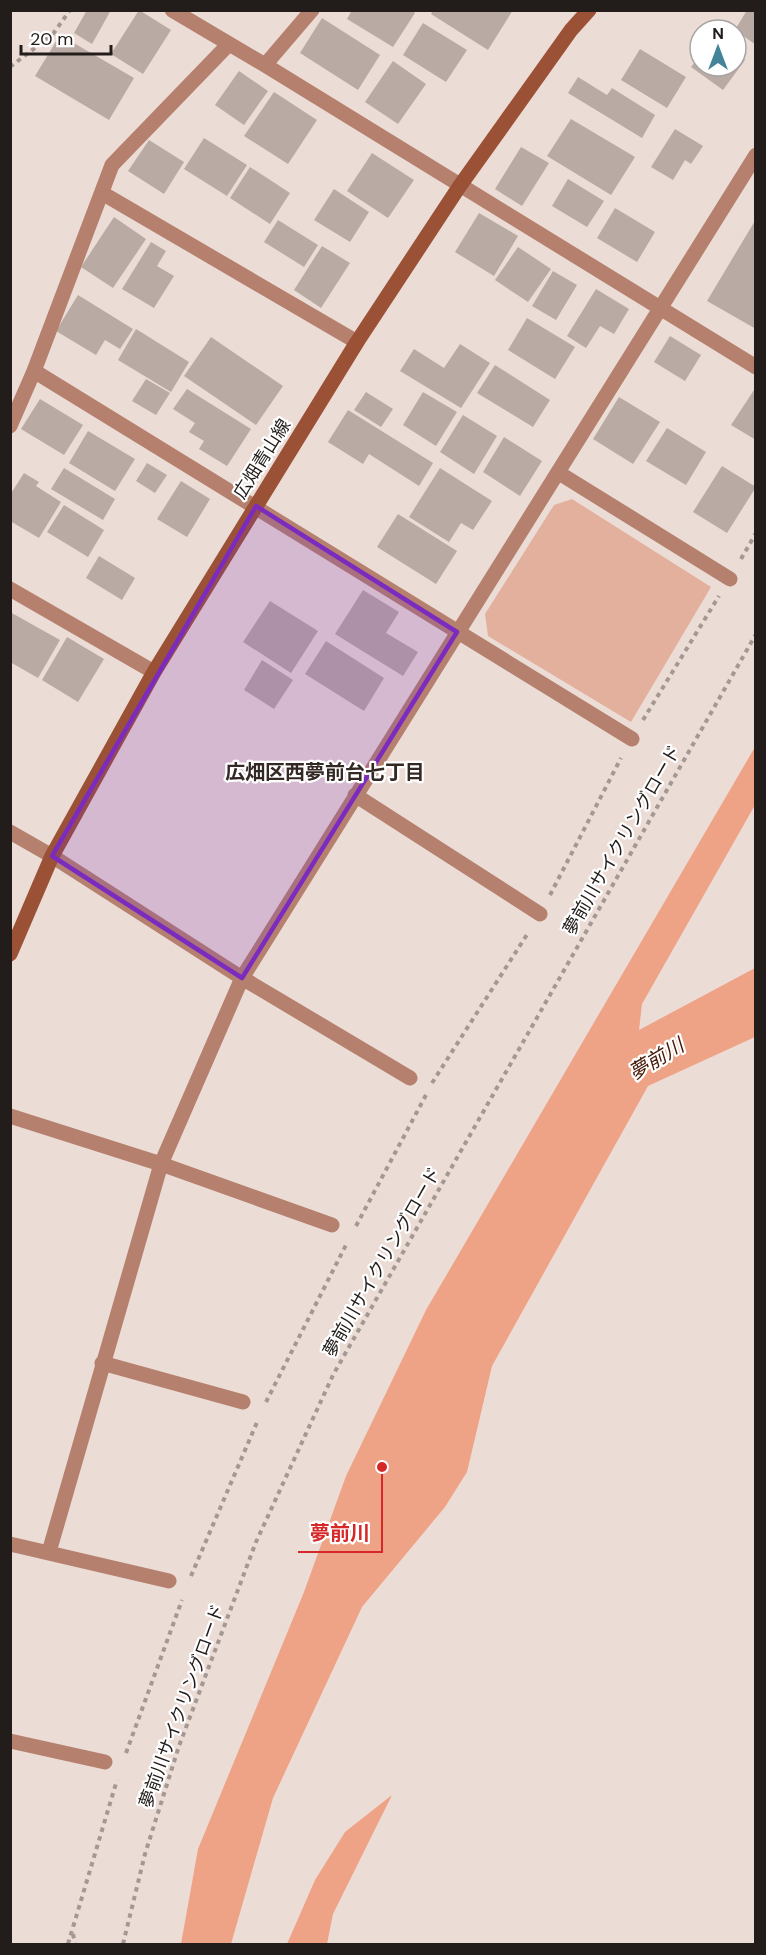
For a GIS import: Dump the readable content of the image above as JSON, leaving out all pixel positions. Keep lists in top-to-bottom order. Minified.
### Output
{"streets":{"main road":["広畑青山線"],"path":["夢前川サイクリングロード"]},"districts":["広畑区西夢前台七丁目"],"water":["夢前川"],"places":["夢前川"],"scale_bar":"20 m","north":"top"}
